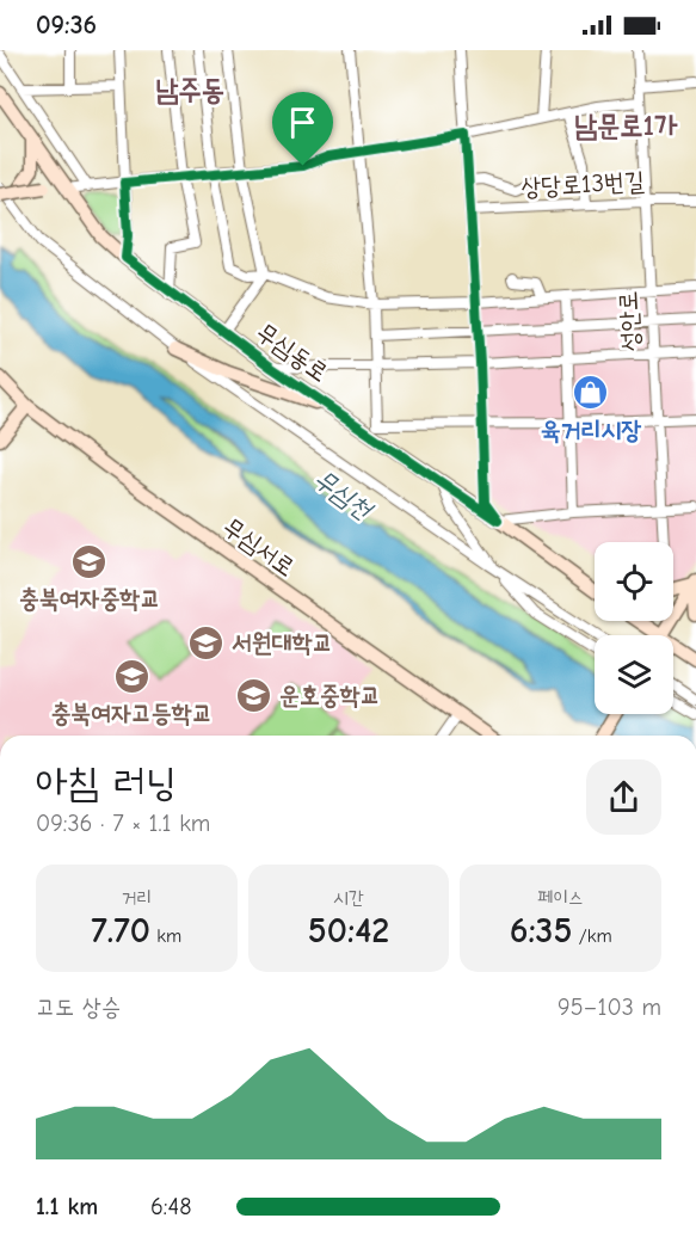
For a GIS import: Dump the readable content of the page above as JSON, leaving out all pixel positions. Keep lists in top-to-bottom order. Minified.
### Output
{"streets":{"street":["상당로13번길","성안로","무심동로","무심서로"]},"crossings":[["상당로13번길","성안로"]],"districts":["남주동","남문로1가"],"water":["무심천"],"places":{"shop":["육거리시장"],"school or university":["충북여자중학교","서원대학교","충북여자고등학교","운호중학교"]},"page":{"status":"09:36","heading":["아침 러닝","09:36 · 7 × 1.1 km"],"stats":[["거리","7.70 km"],["시간","50:42"],["페이스","6:35 /km"]],"chart":["고도 상승","95–103 m"],"list":[{"name":"1.1 km","note":"6:48"}]}}
